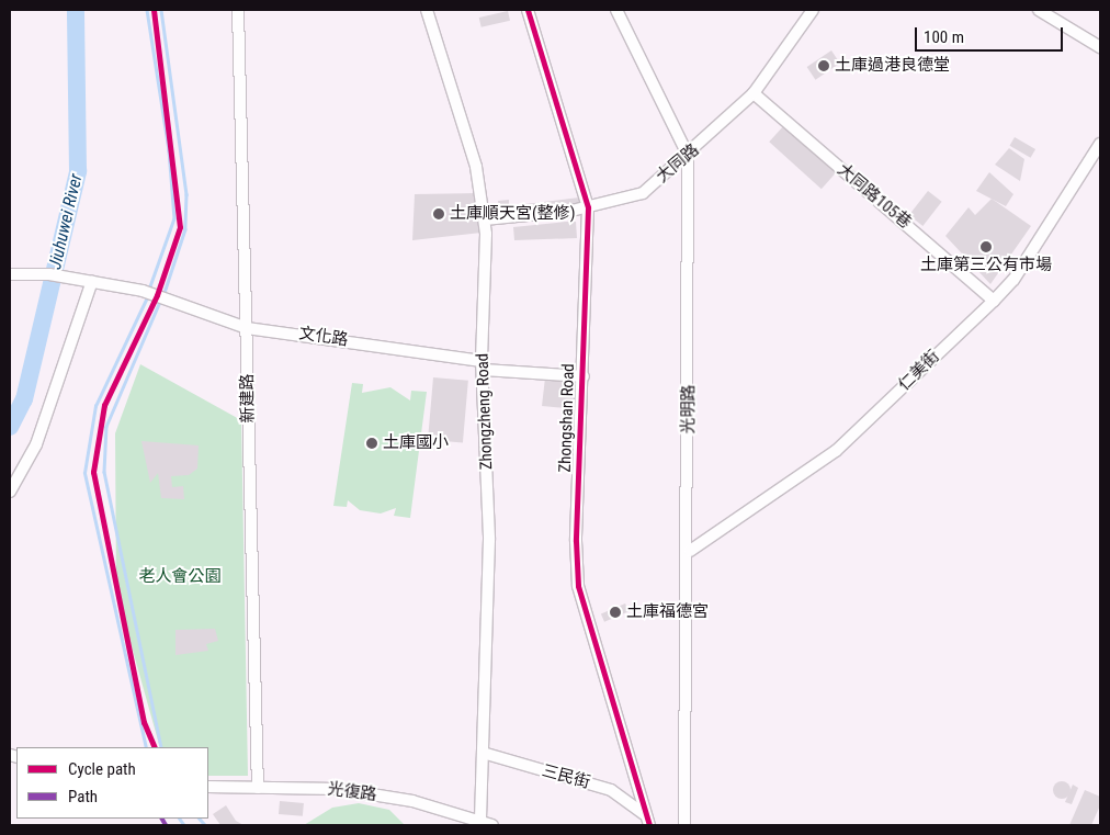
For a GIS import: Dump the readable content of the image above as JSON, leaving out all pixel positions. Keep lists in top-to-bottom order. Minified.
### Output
{"streets":{"street":["大同路","大同路105巷","文化路","仁美街","新建路","光明路","Zhongzheng Road","Zhongshan Road","三民街","光復路"]},"crossings":[["大同路","大同路105巷"],["大同路","光明路"],["大同路","Zhongzheng Road"],["大同路","Zhongshan Road"],["大同路105巷","仁美街"],["文化路","新建路"],["文化路","Zhongzheng Road"],["文化路","Zhongshan Road"],["仁美街","光明路"],["新建路","光復路"],["Zhongzheng Road","三民街"],["Zhongzheng Road","光復路"],["Zhongshan Road","三民街"]],"water":["Jiuhuwei River"],"parks":["老人會公園"],"places":["土庫過港良德堂","土庫順天宮(整修)","土庫第三公有市場","土庫國小","土庫福德宮"],"legend":["Cycle path","Path"],"scale_bar":"100 m"}
